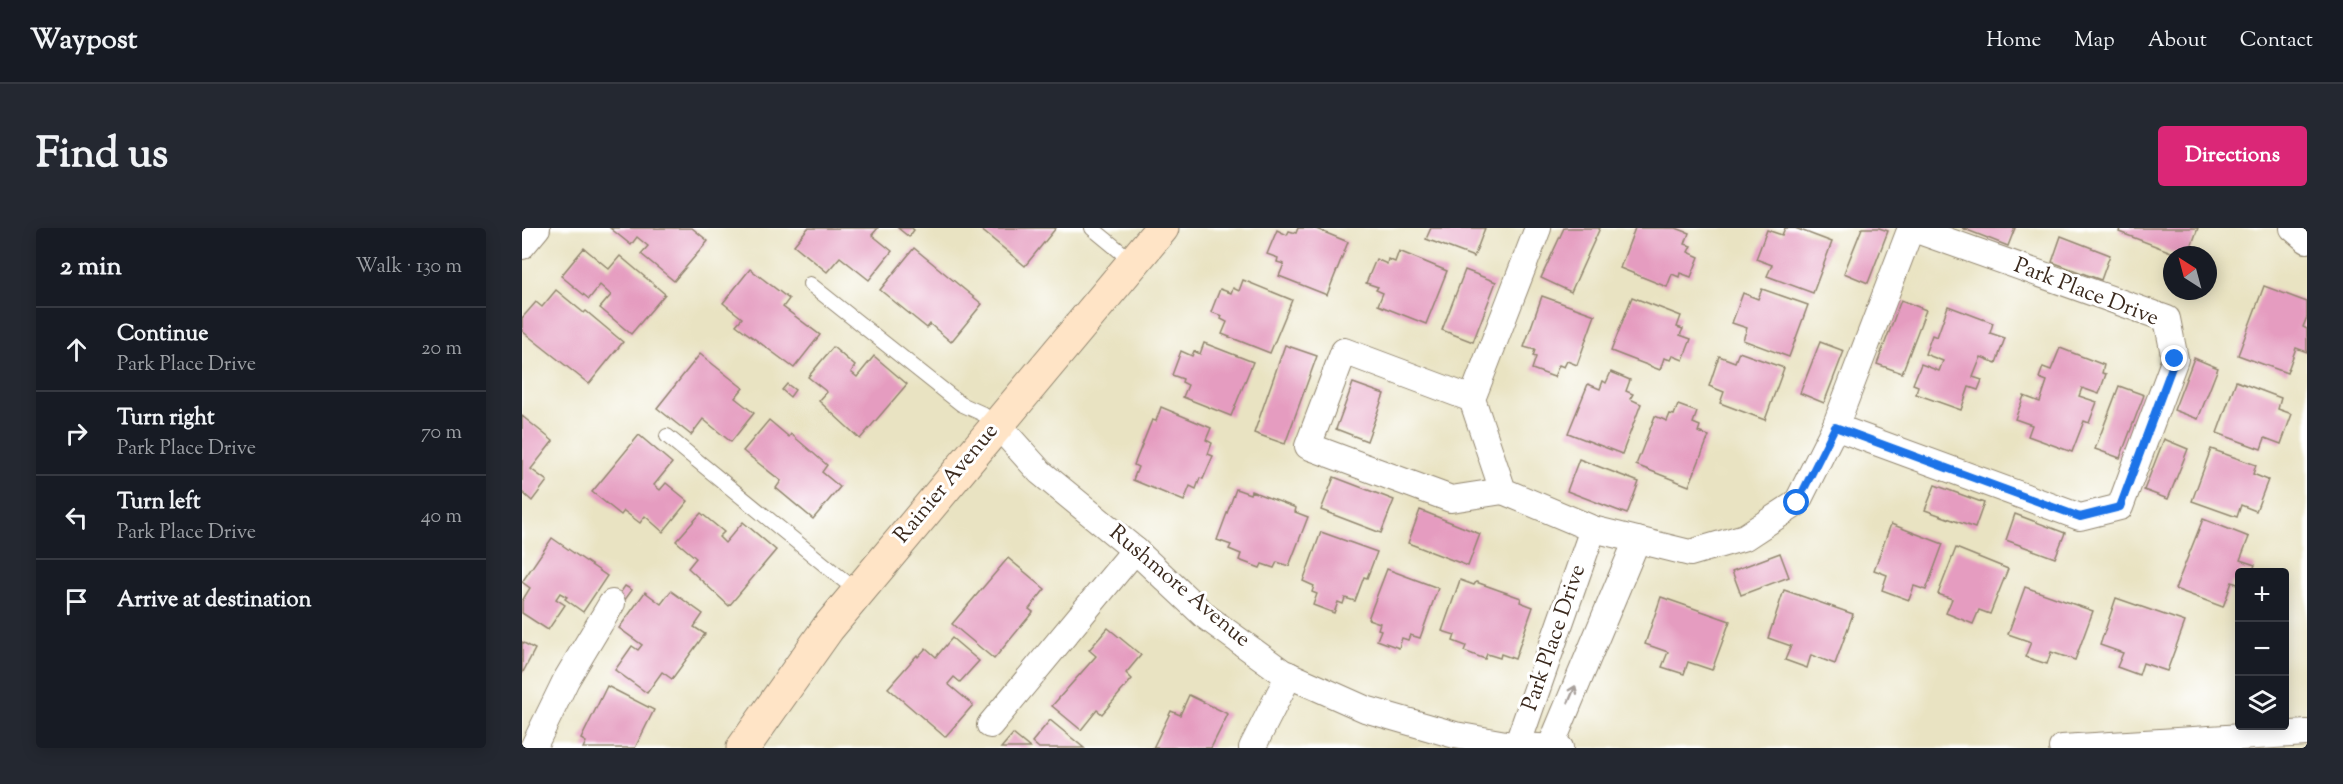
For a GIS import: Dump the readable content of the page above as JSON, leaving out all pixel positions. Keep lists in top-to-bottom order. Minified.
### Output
{"streets":{"street":["Park Place Drive","Rainier Avenue","Rushmore Avenue"]},"crossings":[["Park Place Drive","Rushmore Avenue"],["Rainier Avenue","Rushmore Avenue"]],"north":"top left","page":{"header":"Waypost","nav":["Home","Map","About","Contact"],"title":"Find us","buttons":"Directions","heading":["2 min","Walk · 130 m"],"list":[["Continue","Park Place Drive","20 m"],["Turn right","Park Place Drive","70 m"],["Turn left","Park Place Drive","40 m"],"Arrive at destination"],"map_buttons":["+","−"]}}
